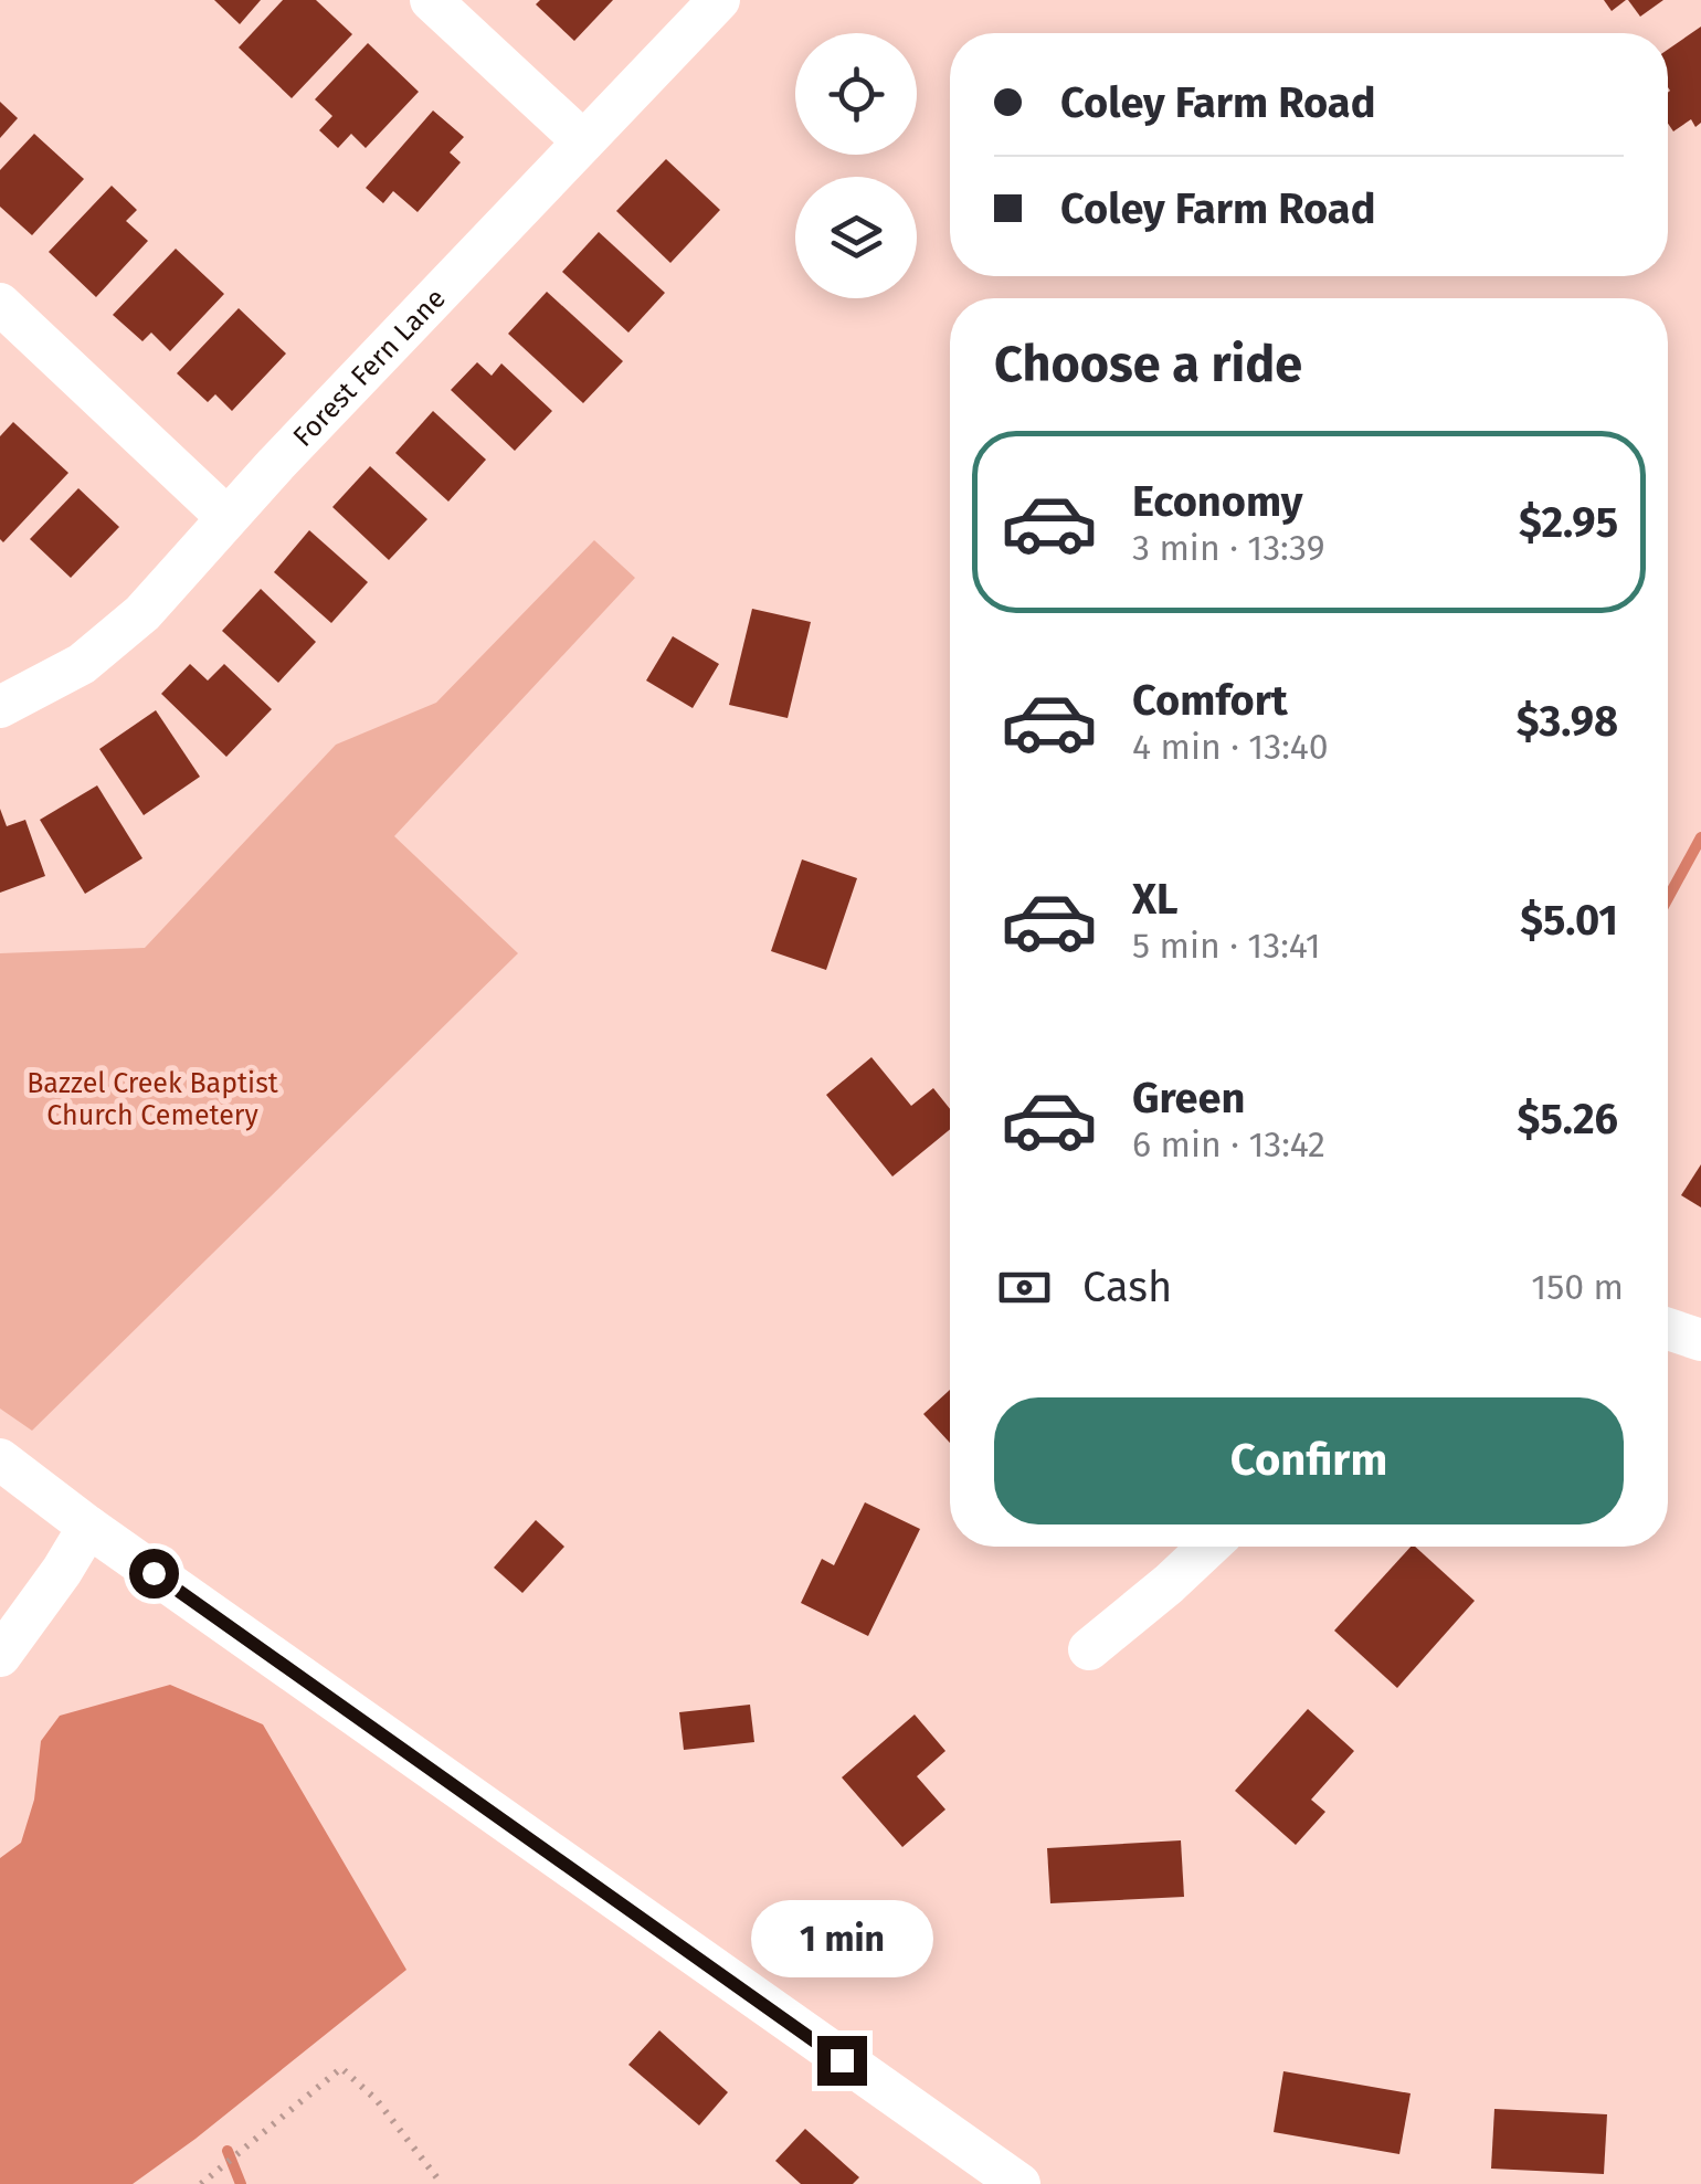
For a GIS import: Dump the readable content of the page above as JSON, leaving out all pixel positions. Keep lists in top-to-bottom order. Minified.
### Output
{"streets":{"street":["Forest Fern Lane"]},"parks":["Bazzel Creek Baptist Church Cemetery"],"page":{"banner":["Coley Farm Road","Coley Farm Road"],"heading":"Choose a ride","list":[{"name":"Economy","note":"3 min · 13:39","value":"$2.95"},{"name":"Comfort","note":"4 min · 13:40","value":"$3.98"},{"name":"XL","note":"5 min · 13:41","value":"$5.01"},{"name":"Green","note":"6 min · 13:42","value":"$5.26"}],"pay":["Cash","150 m"],"buttons":"Confirm","bubble":"1 min"}}
